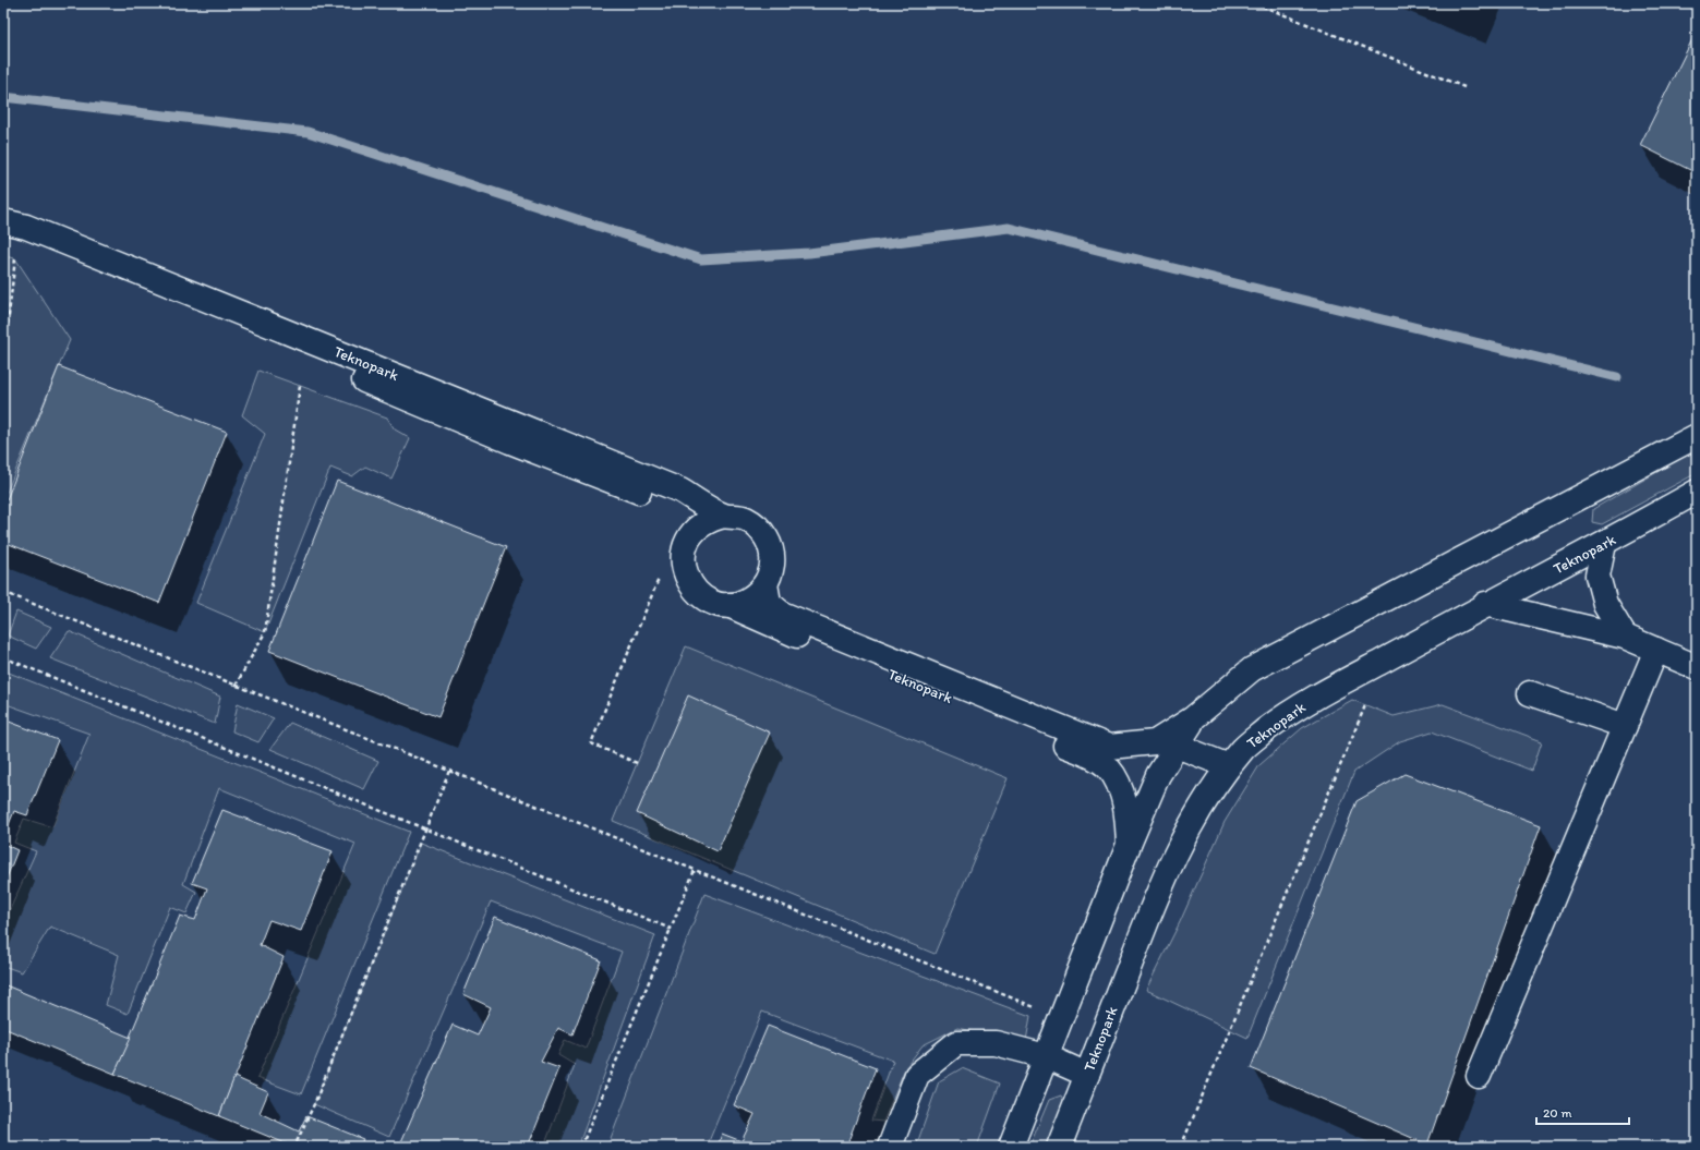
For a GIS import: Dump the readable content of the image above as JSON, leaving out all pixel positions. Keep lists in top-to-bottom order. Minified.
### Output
{"streets":{"street":["Teknopark"]},"scale_bar":"20 m"}
